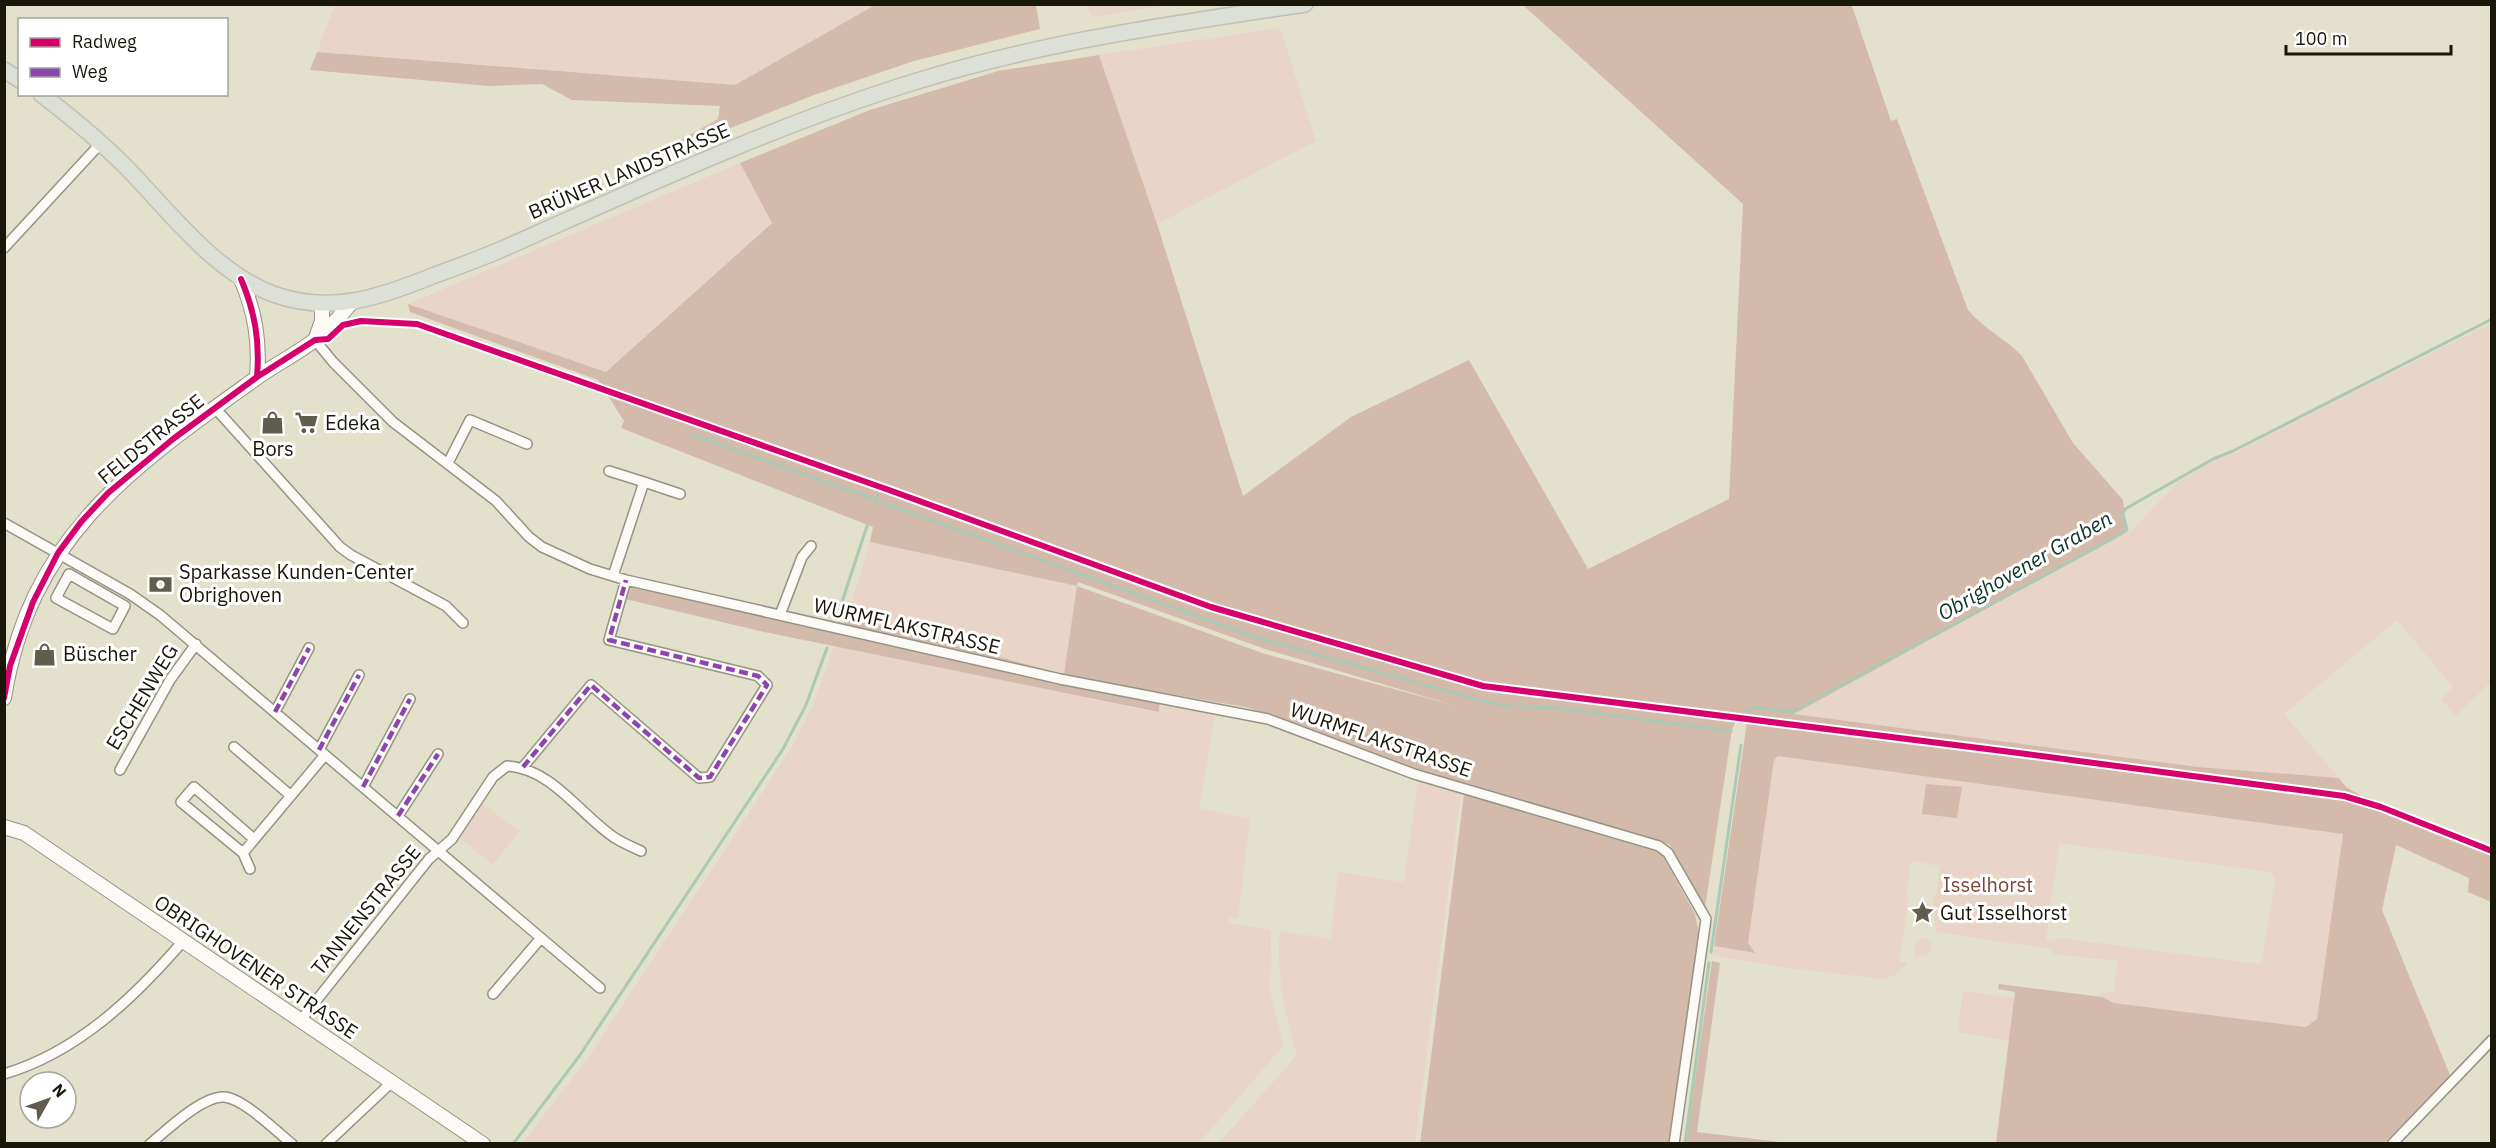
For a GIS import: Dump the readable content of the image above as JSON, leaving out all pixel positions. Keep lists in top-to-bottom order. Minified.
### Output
{"streets":{"main road":["BRÜNER LANDSTRASSE"],"street":["FELDSTRASSE","WURMFLAKSTRASSE","ESCHENWEG","TANNENSTRASSE","OBRIGHOVENER STRASSE"]},"crossings":[["BRÜNER LANDSTRASSE","FELDSTRASSE"],["FELDSTRASSE","WURMFLAKSTRASSE"],["FELDSTRASSE","TANNENSTRASSE"],["ESCHENWEG","TANNENSTRASSE"],["TANNENSTRASSE","OBRIGHOVENER STRASSE"]],"water":["Obrighovener Graben"],"parks":["Isselhorst"],"places":{"shop":["Bors","Büscher"],"supermarket":["Edeka"],"bank":["Sparkasse Kunden-Center Obrighoven"],"place":["Gut Isselhorst"]},"legend":["Radweg","Weg"],"scale_bar":"100 m","north":"top right"}
